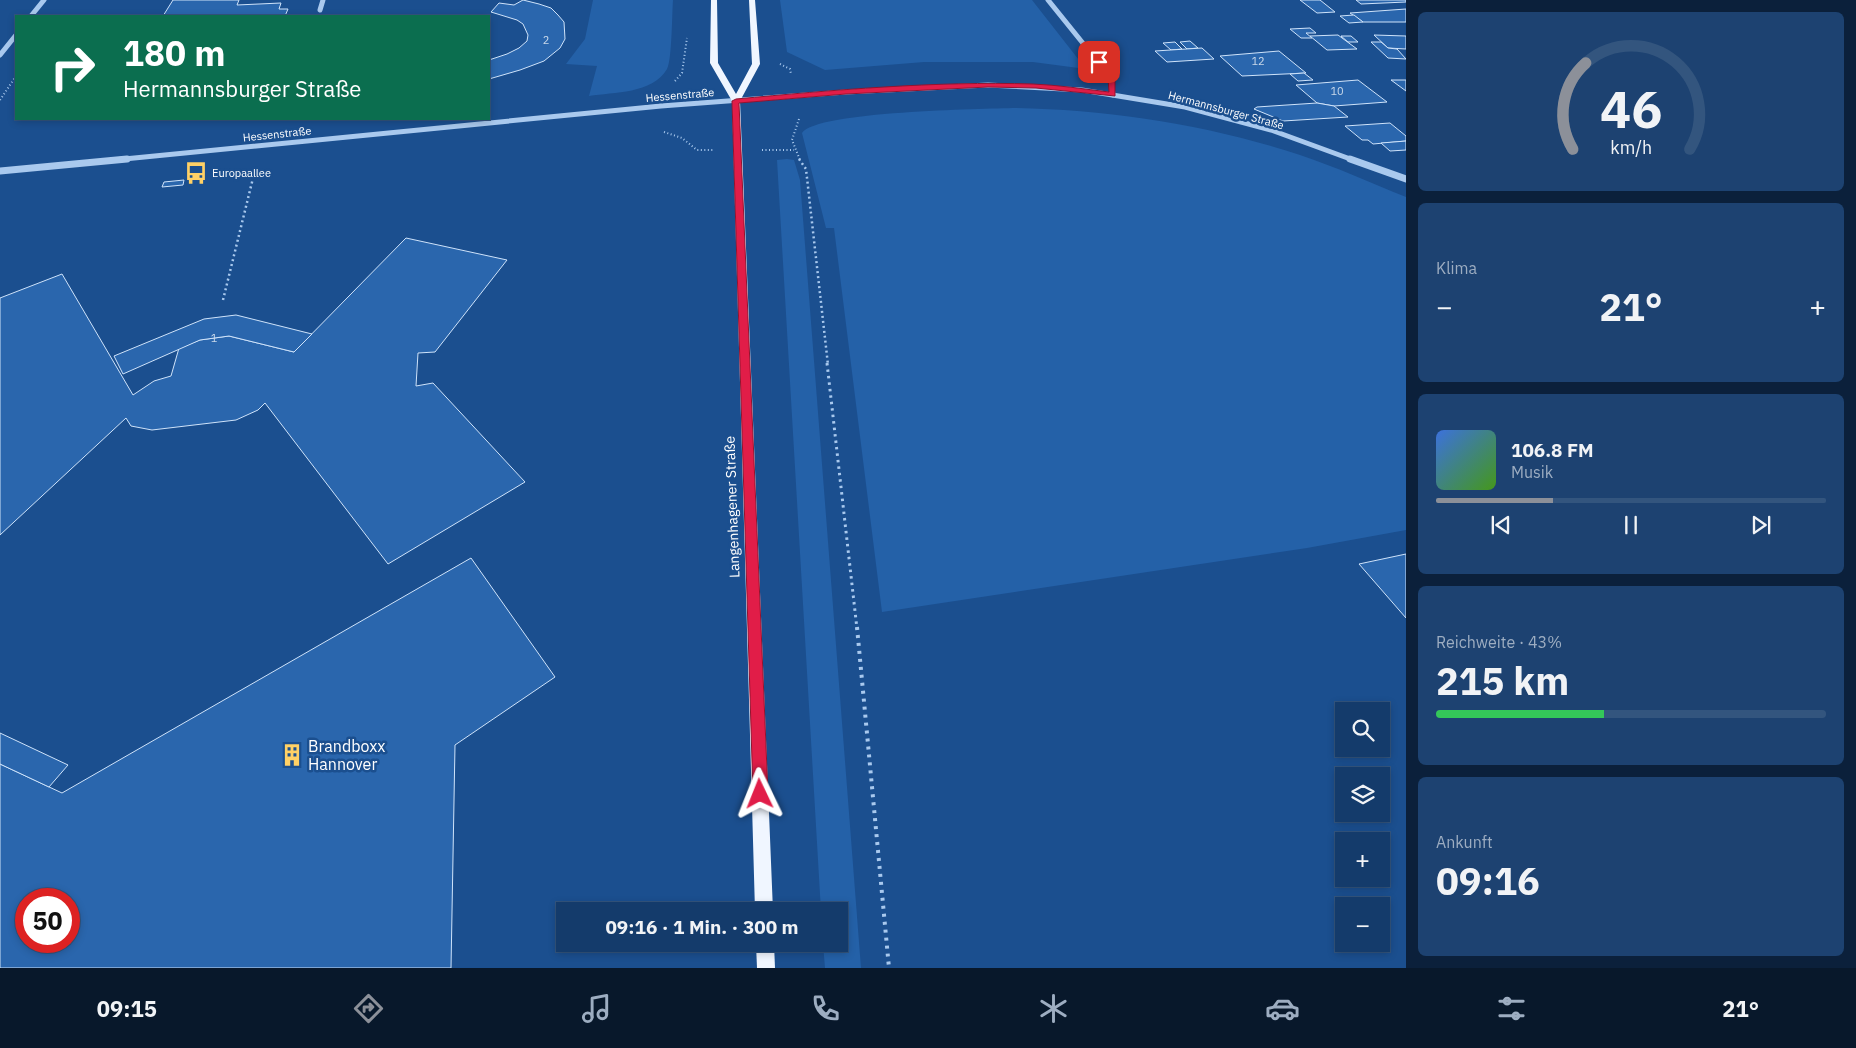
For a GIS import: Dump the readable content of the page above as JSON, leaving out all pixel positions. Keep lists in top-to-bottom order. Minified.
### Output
{"streets":{"main road":["Langenhagener Straße"],"street":["Hessenstraße","Hermannsburger Straße"]},"crossings":[["Hessenstraße","Hermannsburger Straße"],["Hessenstraße","Langenhagener Straße"],["Hermannsburger Straße","Langenhagener Straße"]],"places":{"bus stop":["Europaallee"],"building":["Brandboxx Hannover"]},"house_numbers":["2","12","10","1"],"page":{"turn":["180 m","Hermannsburger Straße"],"tile":["Klima",["Reichweite · 43%","215 km"],["Ankunft","09:16"]],"heat":["−","21°","+"],"song":["106.8 FM","Musik"],"map_buttons":["+","−"],"limit":"50","trip":"09:16 · 1 Min. · 300 m","tabs":["09:15","21°"],"gauge":["46","km/h"]}}
